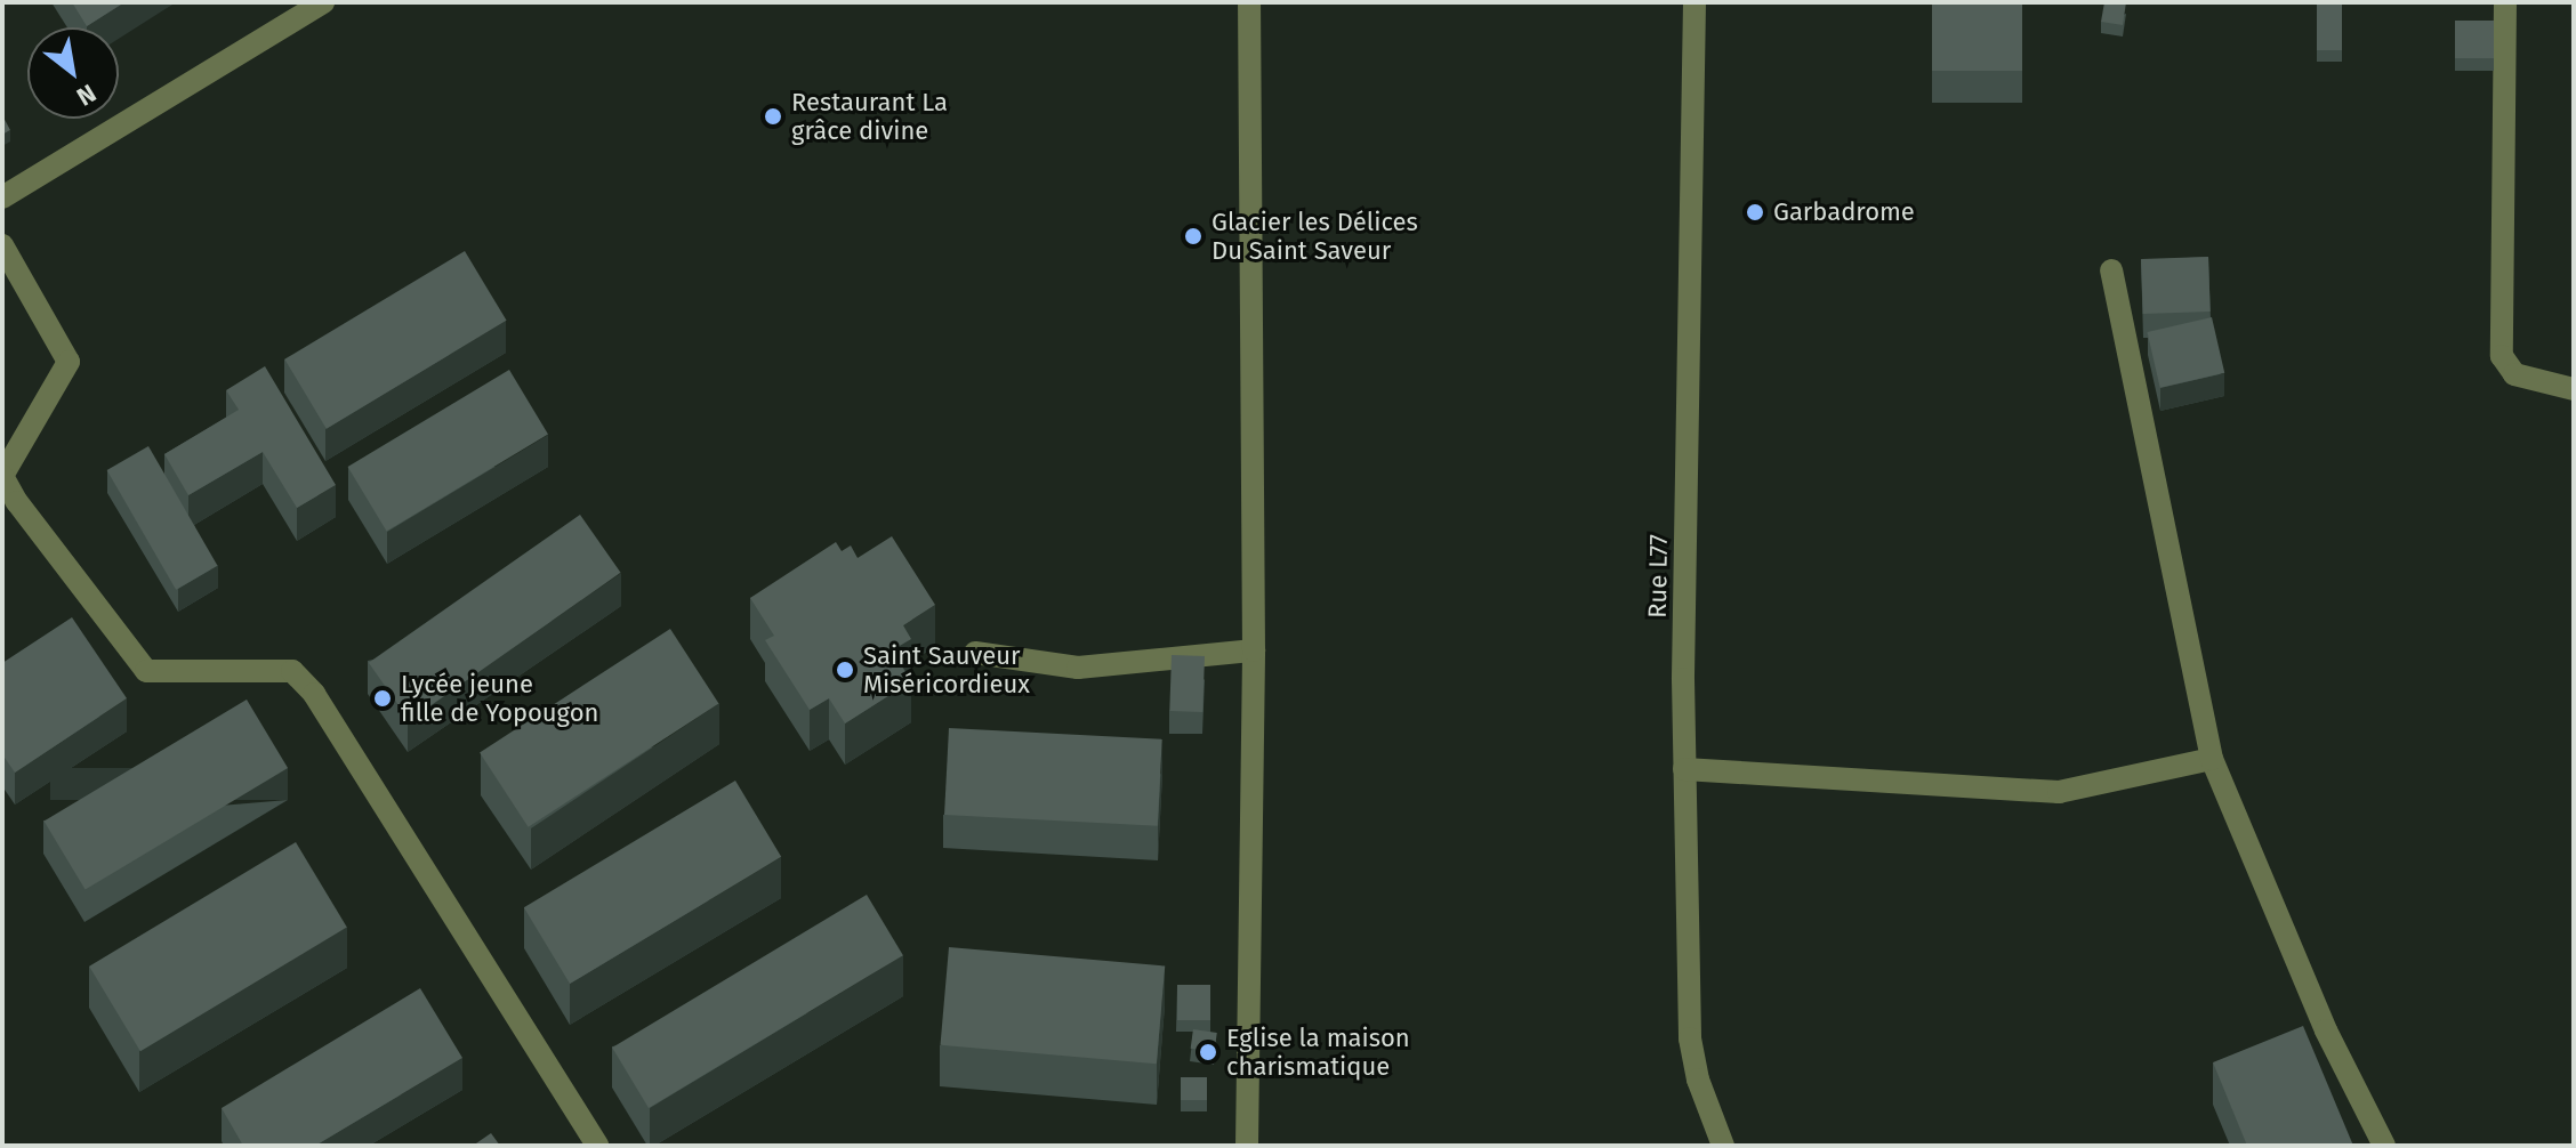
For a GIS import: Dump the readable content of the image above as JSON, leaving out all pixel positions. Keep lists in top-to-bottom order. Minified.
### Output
{"streets":{"street":["Rue L77"]},"places":["Restaurant La grâce divine","Garbadrome","Glacier les Délices Du Saint Saveur","Saint Sauveur Miséricordieux","Lycée jeune fille de Yopougon","Eglise la maison charismatique"],"north":"bottom right"}
